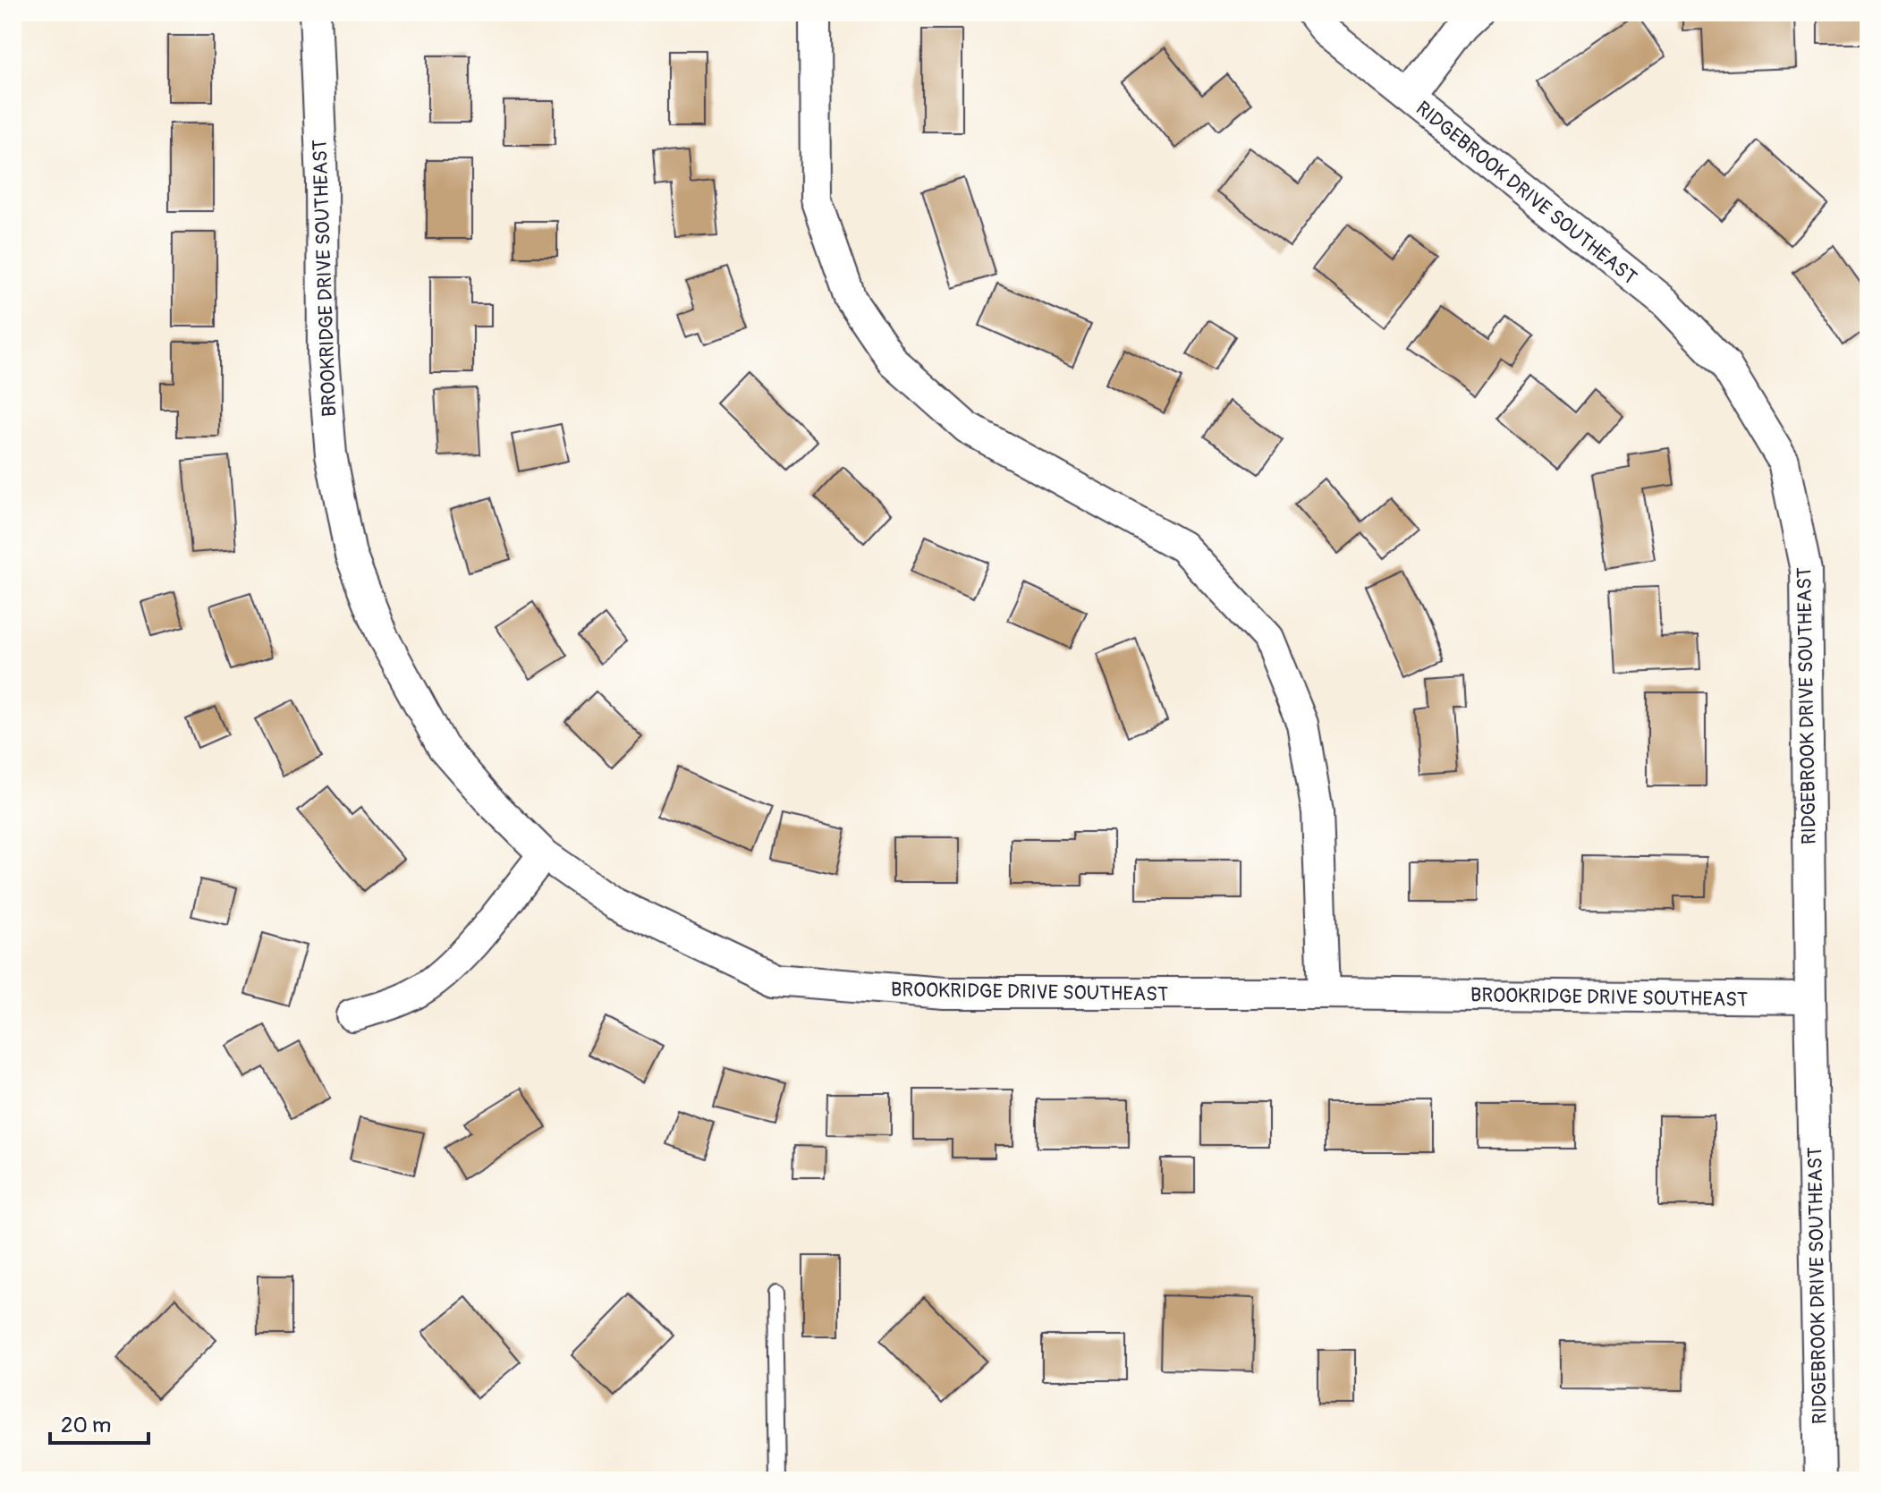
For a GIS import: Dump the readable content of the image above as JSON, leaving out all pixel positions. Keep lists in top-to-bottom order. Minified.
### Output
{"streets":{"street":["RIDGEBROOK DRIVE SOUTHEAST","BROOKRIDGE DRIVE SOUTHEAST"]},"crossings":[["RIDGEBROOK DRIVE SOUTHEAST","BROOKRIDGE DRIVE SOUTHEAST"]],"scale_bar":"20 m"}
